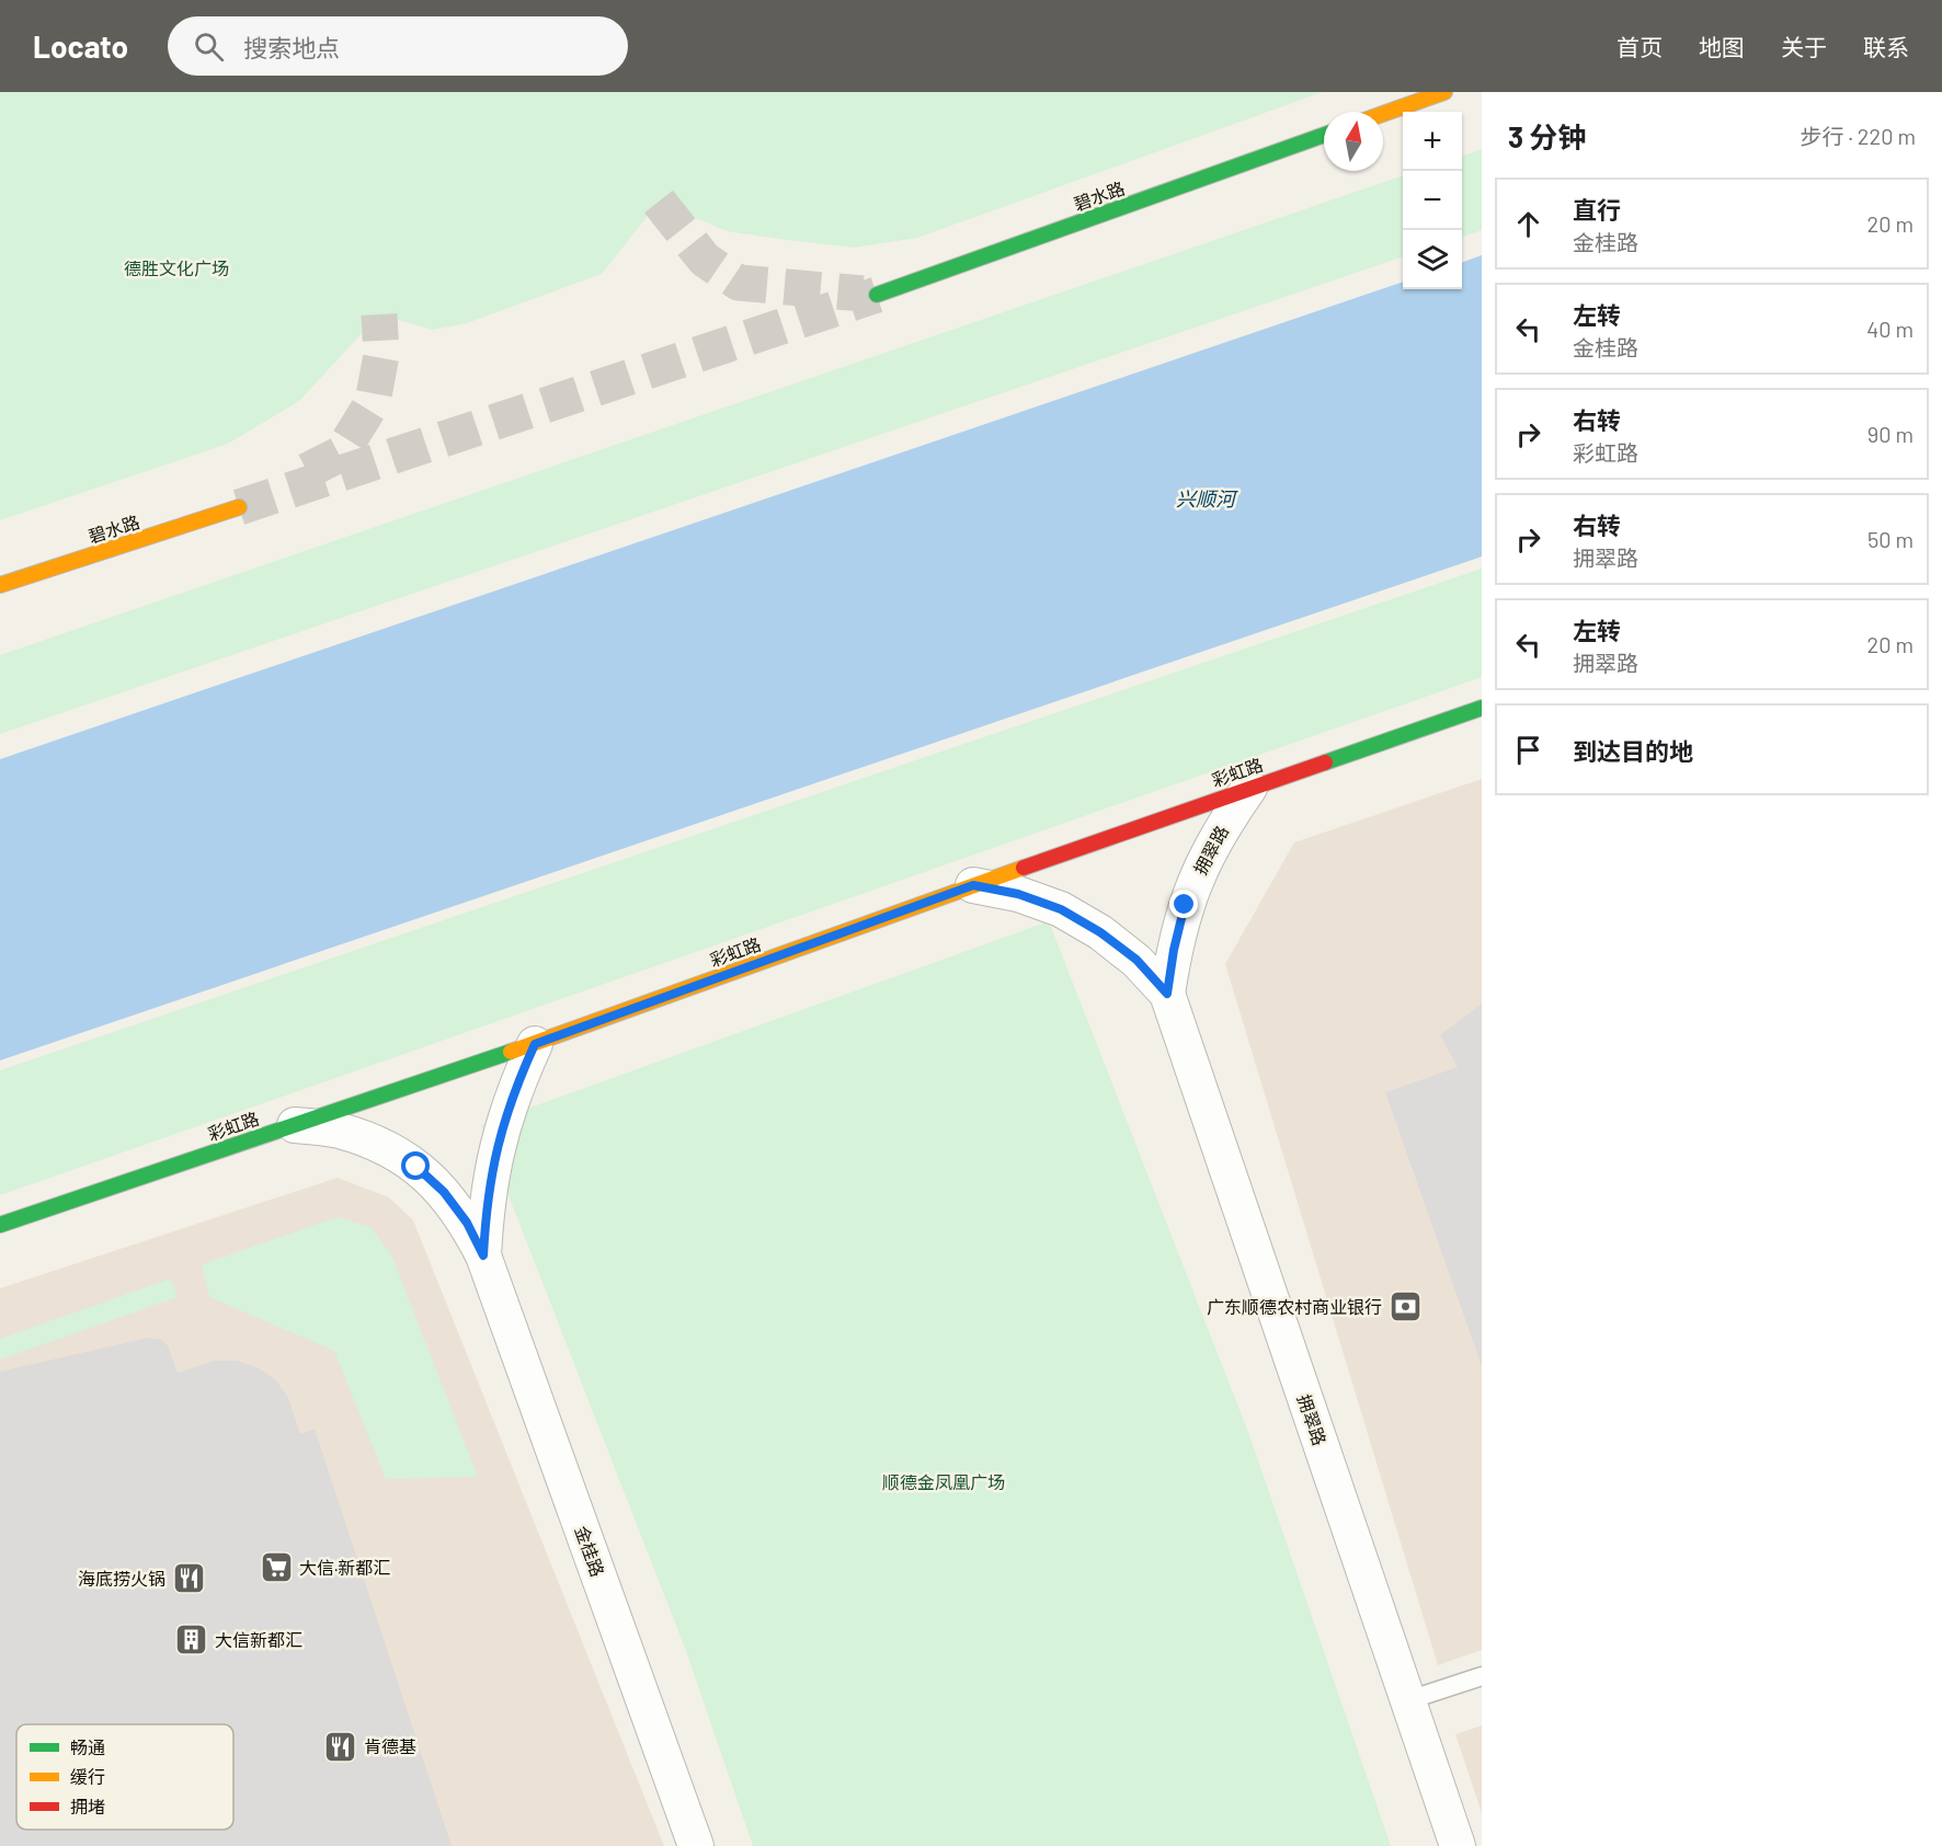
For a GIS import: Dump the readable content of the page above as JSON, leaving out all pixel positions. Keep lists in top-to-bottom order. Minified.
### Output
{"streets":{"main road":["碧水路","彩虹路"],"street":["拥翠路","金桂路"]},"crossings":[["彩虹路","拥翠路"],["彩虹路","金桂路"]],"water":["兴顺河"],"parks":["德胜文化广场","顺德金凤凰广场"],"places":{"bank":["广东顺德农村商业银行"],"supermarket":["大信·新都汇"],"restaurant":["海底捞火锅","肯德基"],"building":["大信新都汇"]},"legend":["畅通","缓行","拥堵"],"north":"top","page":{"header":"Locato","search":"搜索地点","nav":["首页","地图","关于","联系"],"heading":["3 分钟","步行 · 220 m"],"map_buttons":["+","−"],"list":[["直行","金桂路","20 m"],["左转","金桂路","40 m"],["右转","彩虹路","90 m"],["右转","拥翠路","50 m"],["左转","拥翠路","20 m"],"到达目的地"]}}
